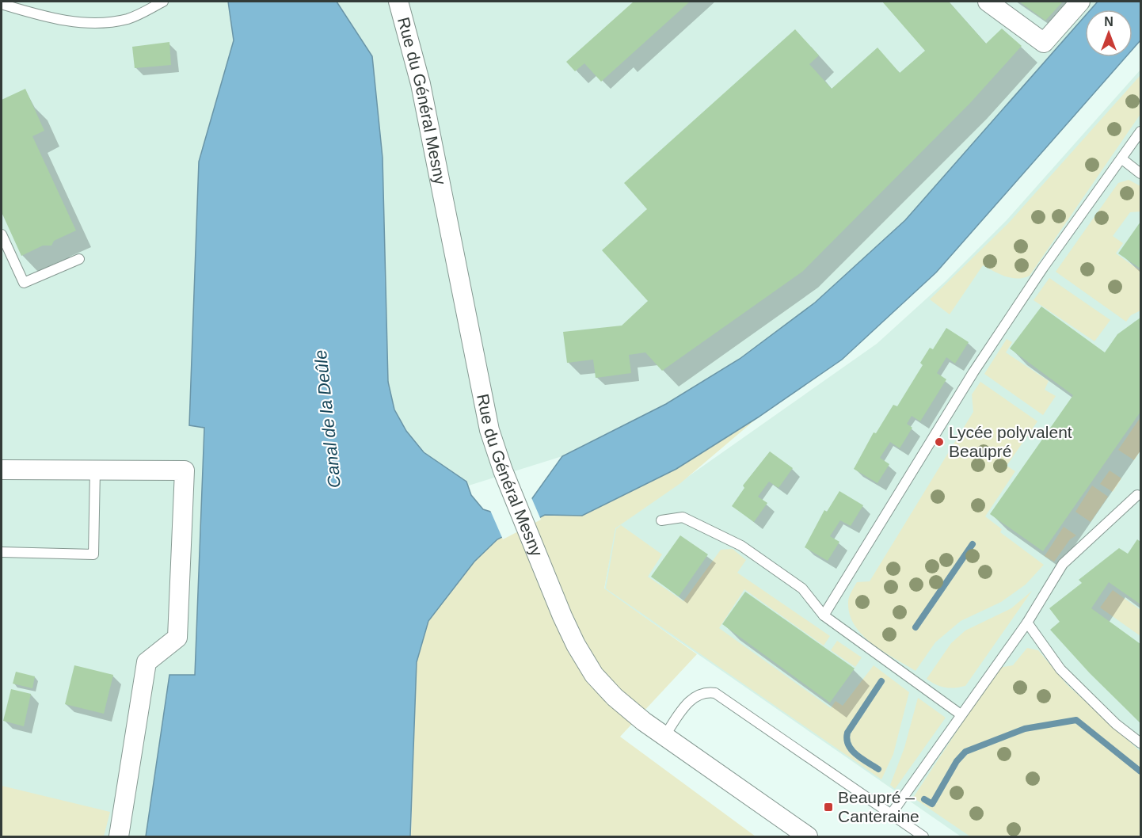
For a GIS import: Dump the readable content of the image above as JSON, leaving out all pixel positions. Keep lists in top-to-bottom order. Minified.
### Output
{"streets":{"street":["Rue du Général Mesny"]},"water":["Canal de la Deûle"],"places":{"other":["Lycée polyvalent Beaupré"],"transit":["Beaupré – Canteraine"]},"north":"top"}
